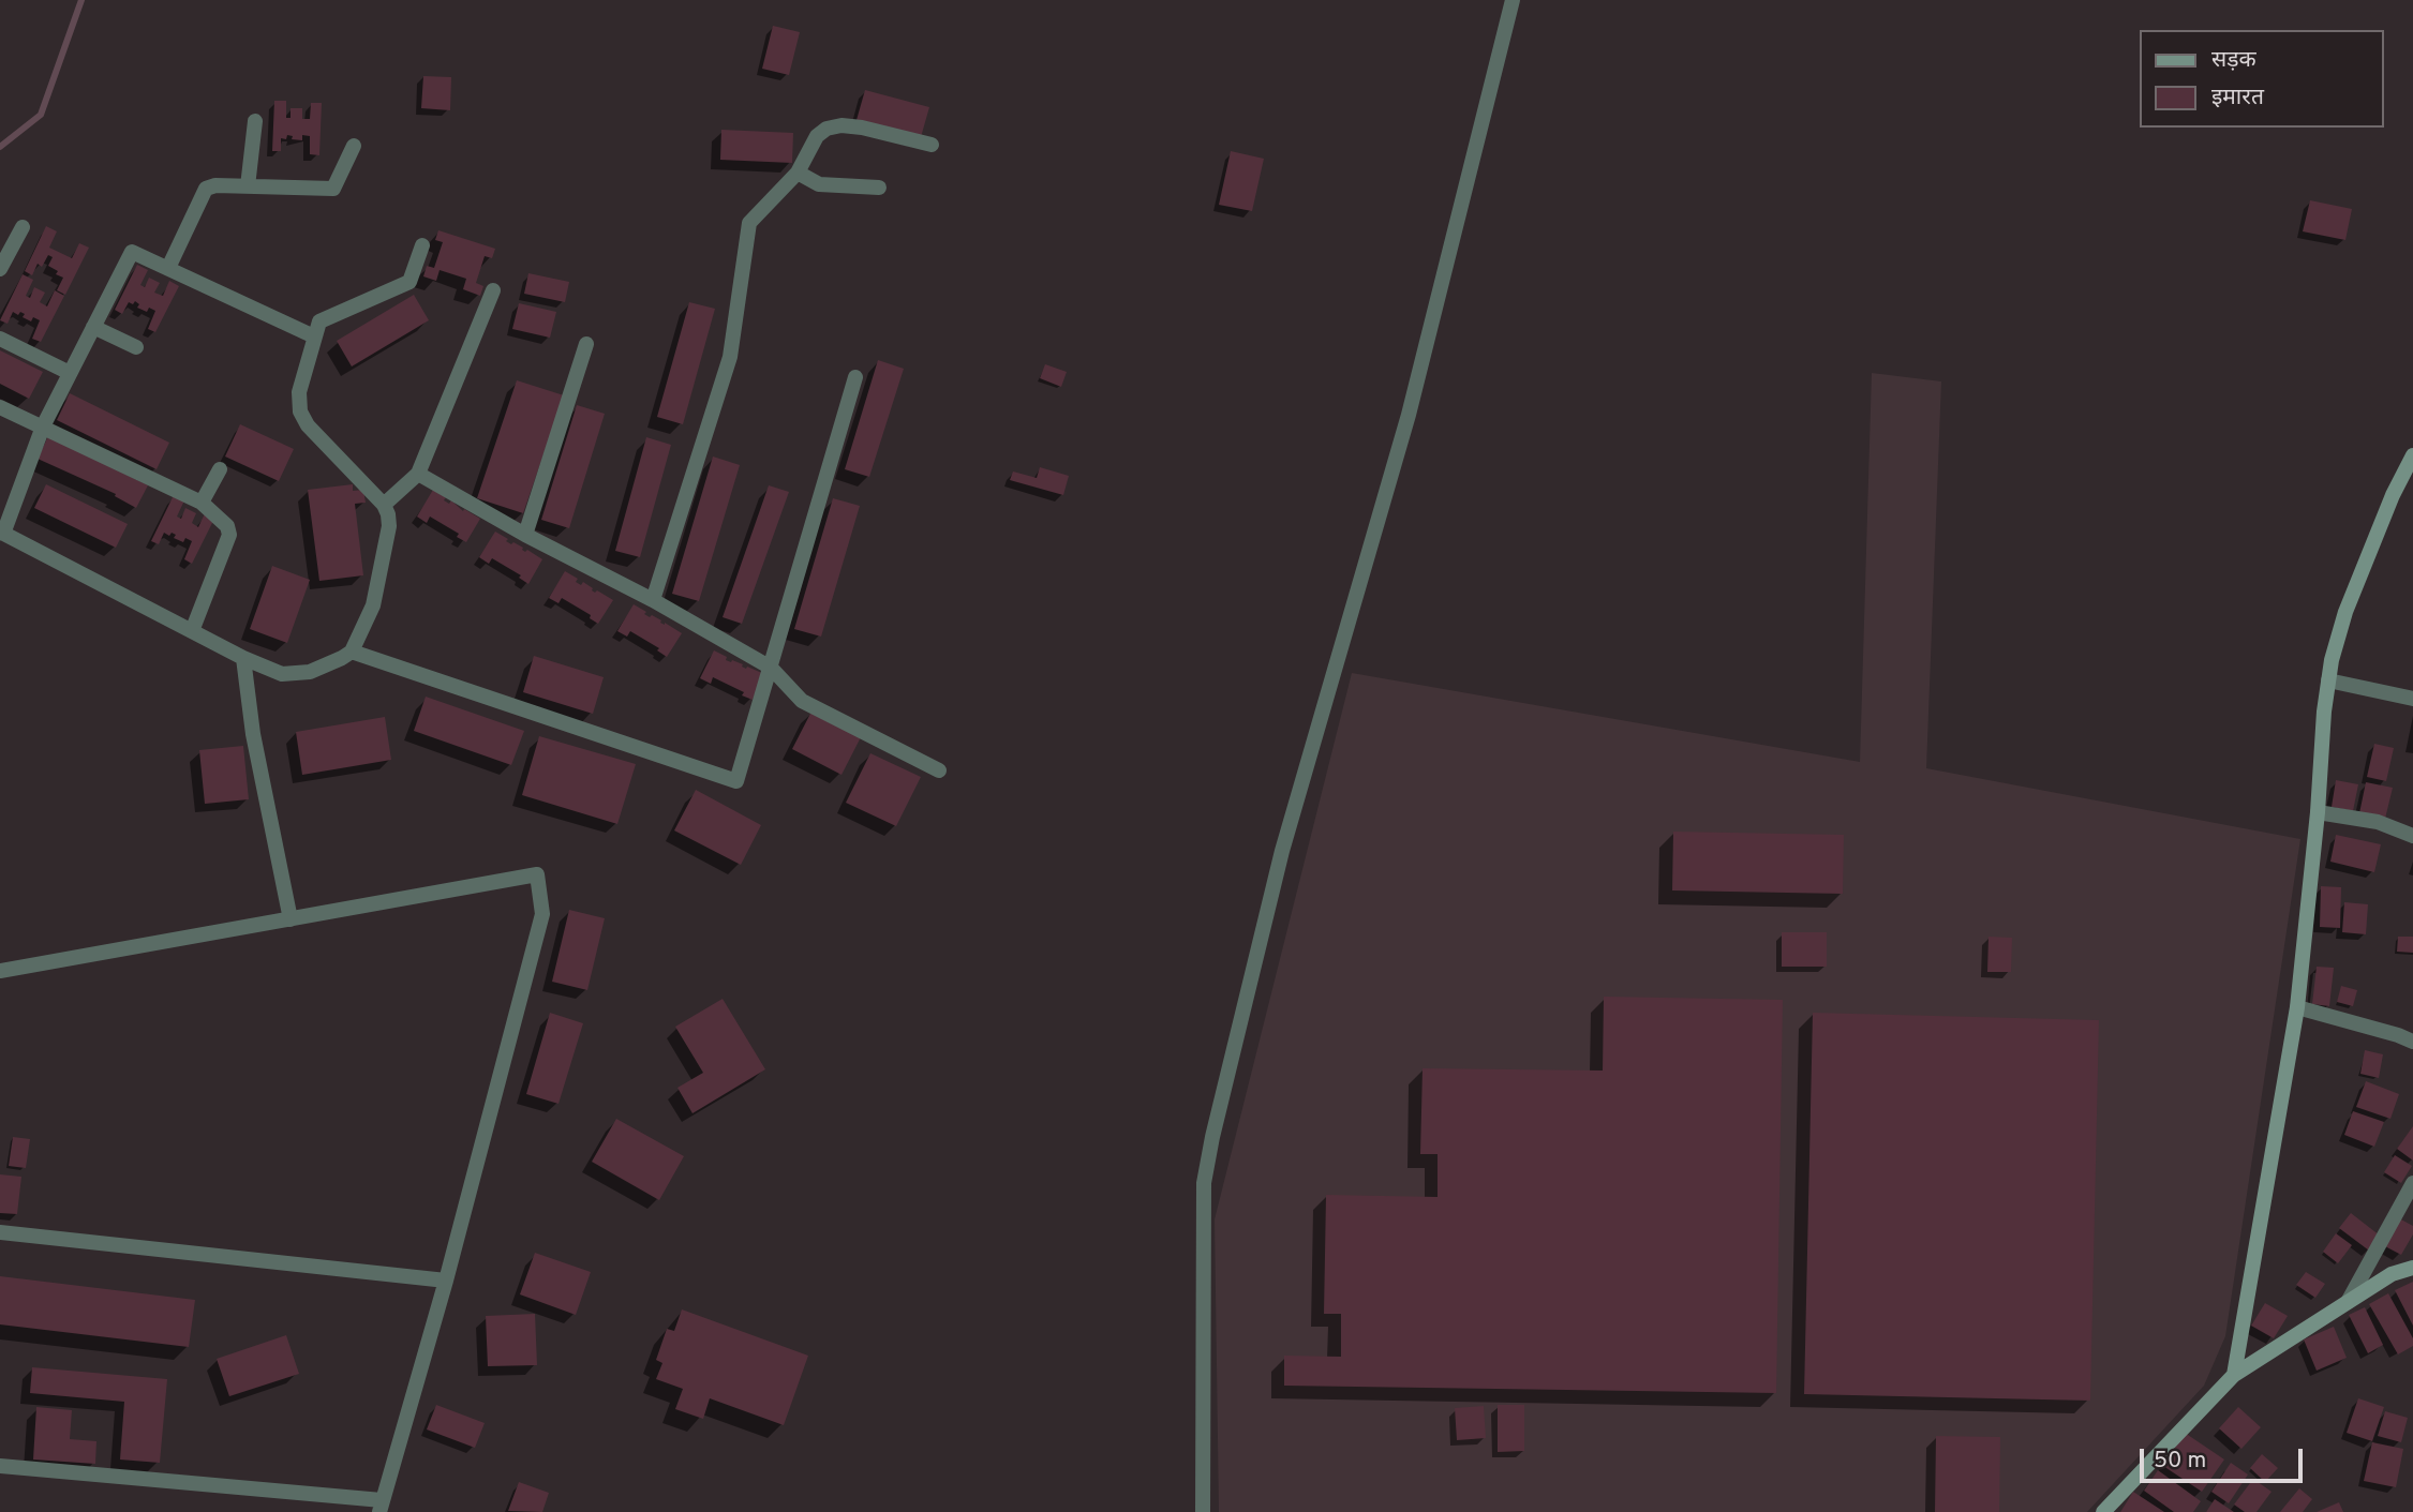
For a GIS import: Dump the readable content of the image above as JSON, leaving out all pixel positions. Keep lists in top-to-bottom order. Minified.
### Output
{"legend":["सड़क","इमारत"],"scale_bar":"50 m"}
